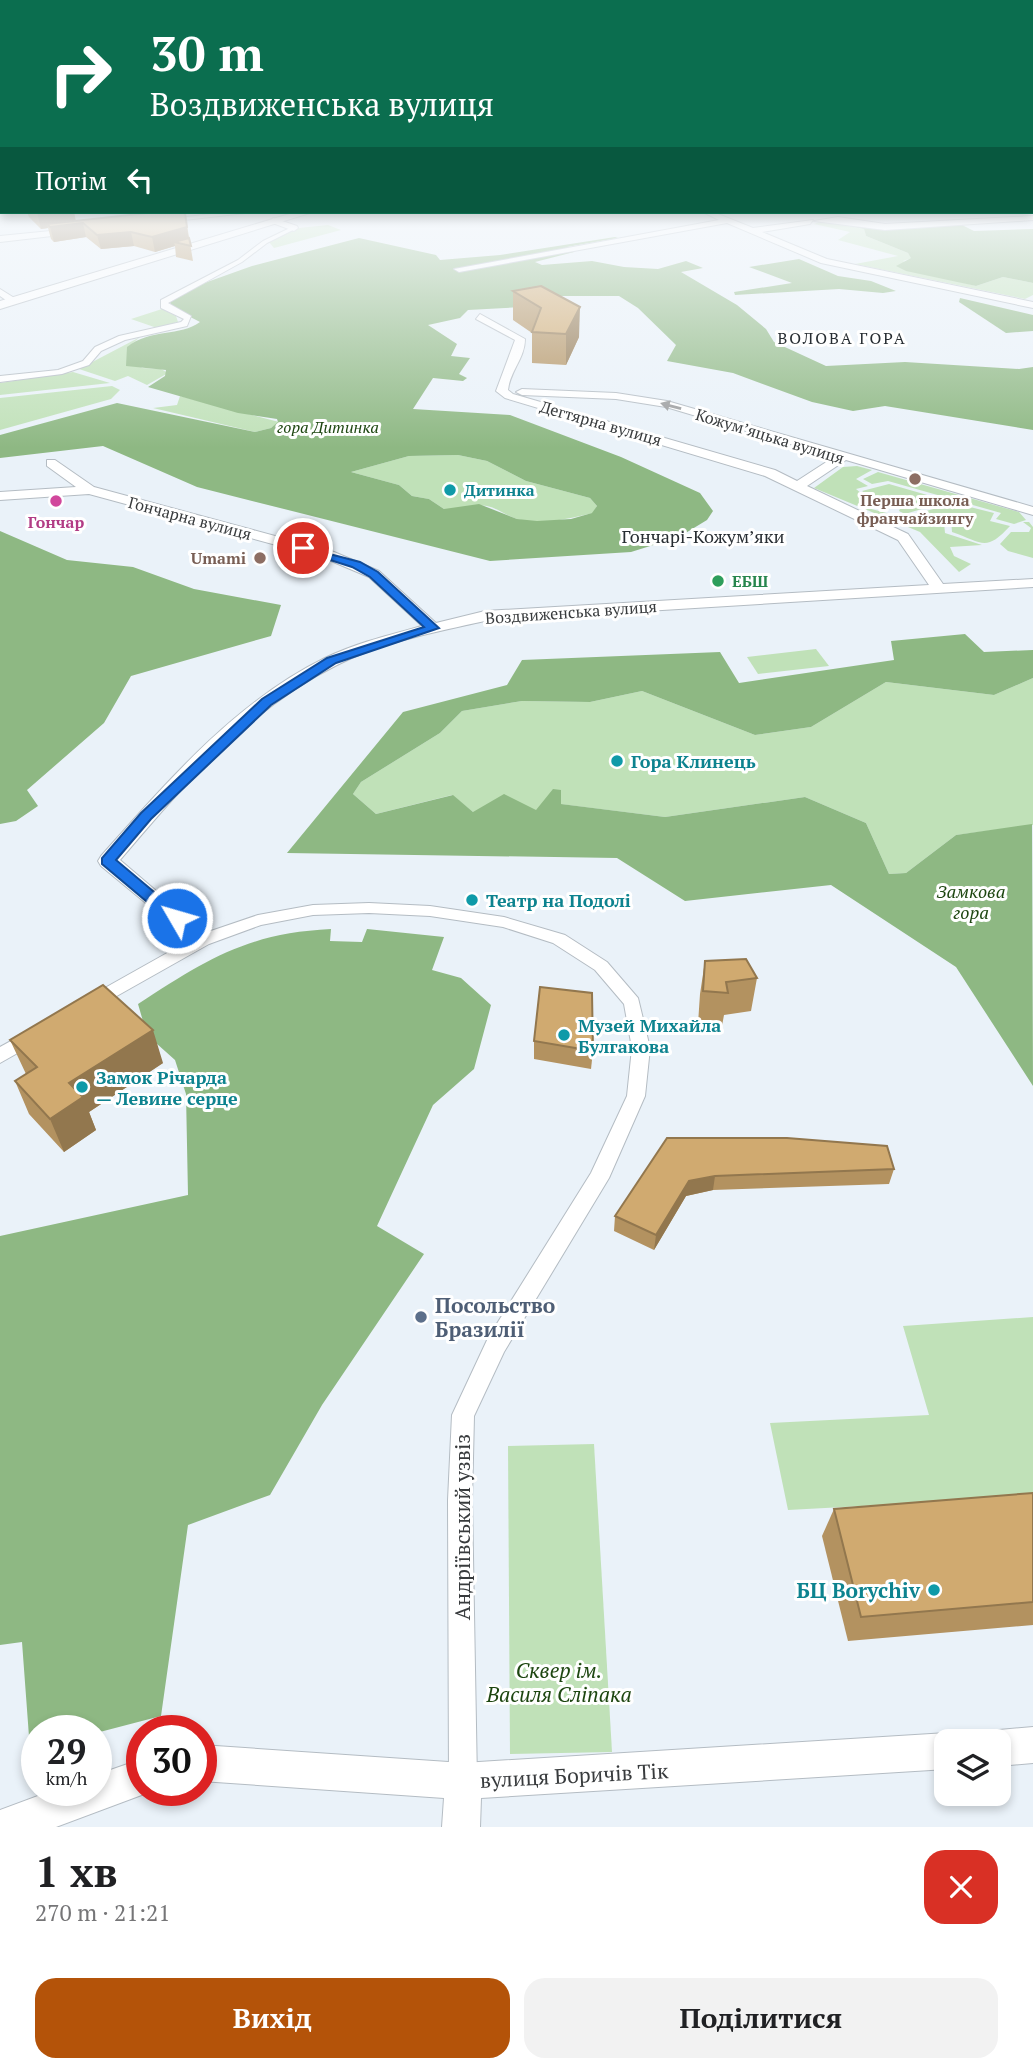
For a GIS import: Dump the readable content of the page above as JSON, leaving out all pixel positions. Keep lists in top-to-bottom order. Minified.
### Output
{"streets":{"street":["Дегтярна вулиця","Кожумʼяцька вулиця","Гончарна вулиця","Воздвиженська вулиця","Андріївський узвіз","вулиця Боричів Тік"]},"crossings":[["Дегтярна вулиця","Кожумʼяцька вулиця"],["Дегтярна вулиця","Воздвиженська вулиця"],["Гончарна вулиця","Воздвиженська вулиця"],["Воздвиженська вулиця","Андріївський узвіз"],["Андріївський узвіз","вулиця Боричів Тік"]],"one_way":["Кожумʼяцька вулиця"],"districts":["ВОЛОВА ГОРА","Гончарі-Кожумʼяки"],"parks":["гора Дитинка","Замкова гора","Сквер ім. Василя Сліпака"],"places":["Перша школа франчайзингу","Дитинка","Гончар","Umami","ЕБШ","Гора Клинець","Театр на Подолі","Музей Михайла Булгакова","Замок Річарда — Левине серце","Посольство Бразилії","БЦ Borychiv"],"page":{"turn":["30 m","Воздвиженська вулиця"],"then":"Потім","speed":"29 km/h","limit":"30","heading":["1 хв","270 m · 21:21"],"buttons":["Вихід","Поділитися"]}}
